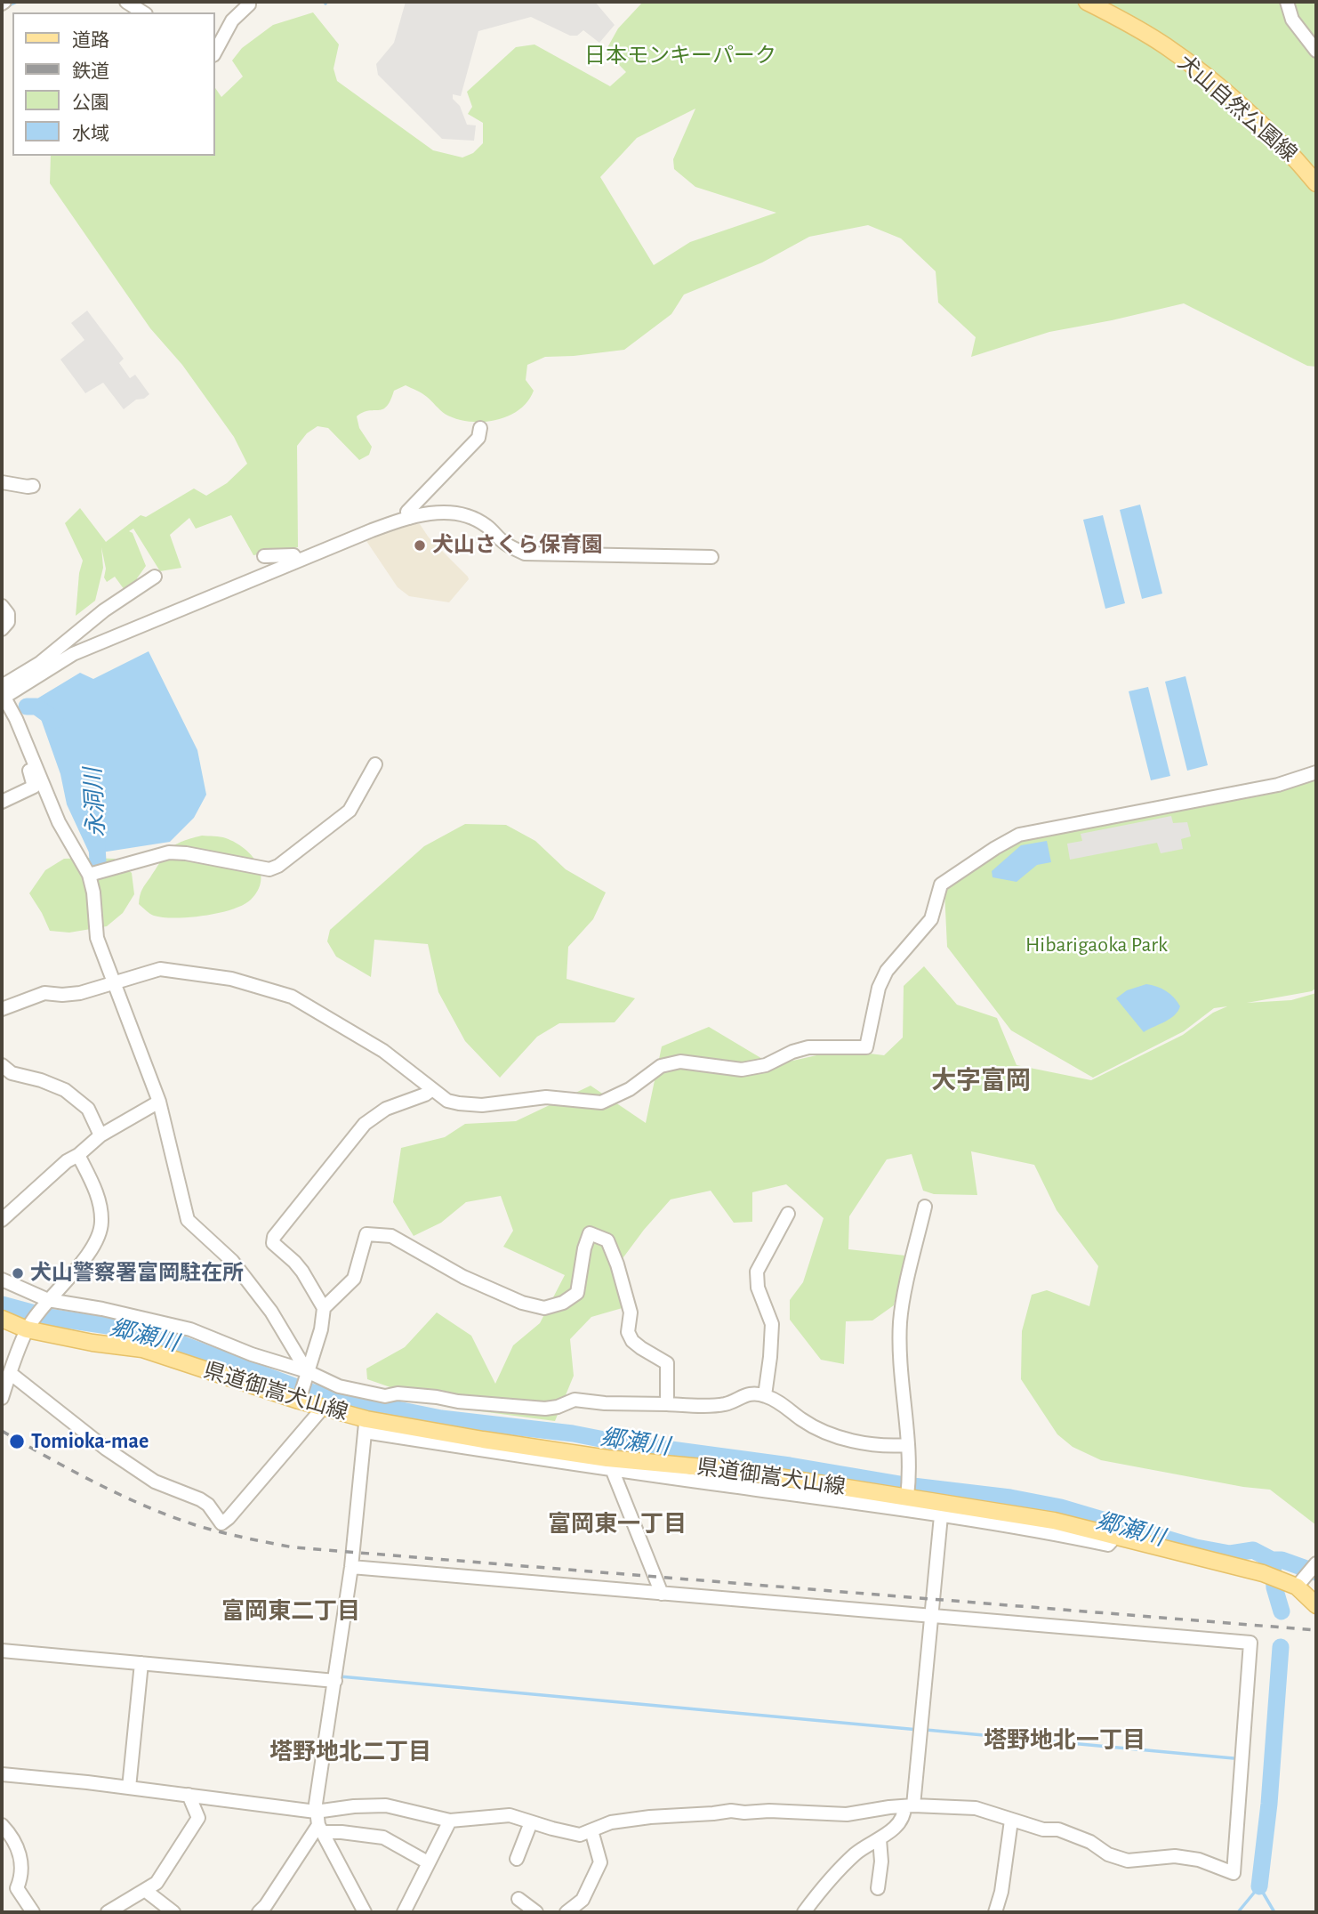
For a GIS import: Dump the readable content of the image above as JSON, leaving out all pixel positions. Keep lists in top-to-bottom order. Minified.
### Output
{"streets":{"main road":["犬山自然公園線","県道御嵩犬山線"]},"districts":["大字富岡","富岡東一丁目","富岡東二丁目","塔野地北一丁目","塔野地北二丁目"],"water":["永洞川","郷瀬川"],"parks":["日本モンキーパーク","Hibarigaoka Park"],"places":["犬山さくら保育園","犬山警察署富岡駐在所","Tomioka-mae"],"legend":["道路","鉄道","公園","水域"]}
